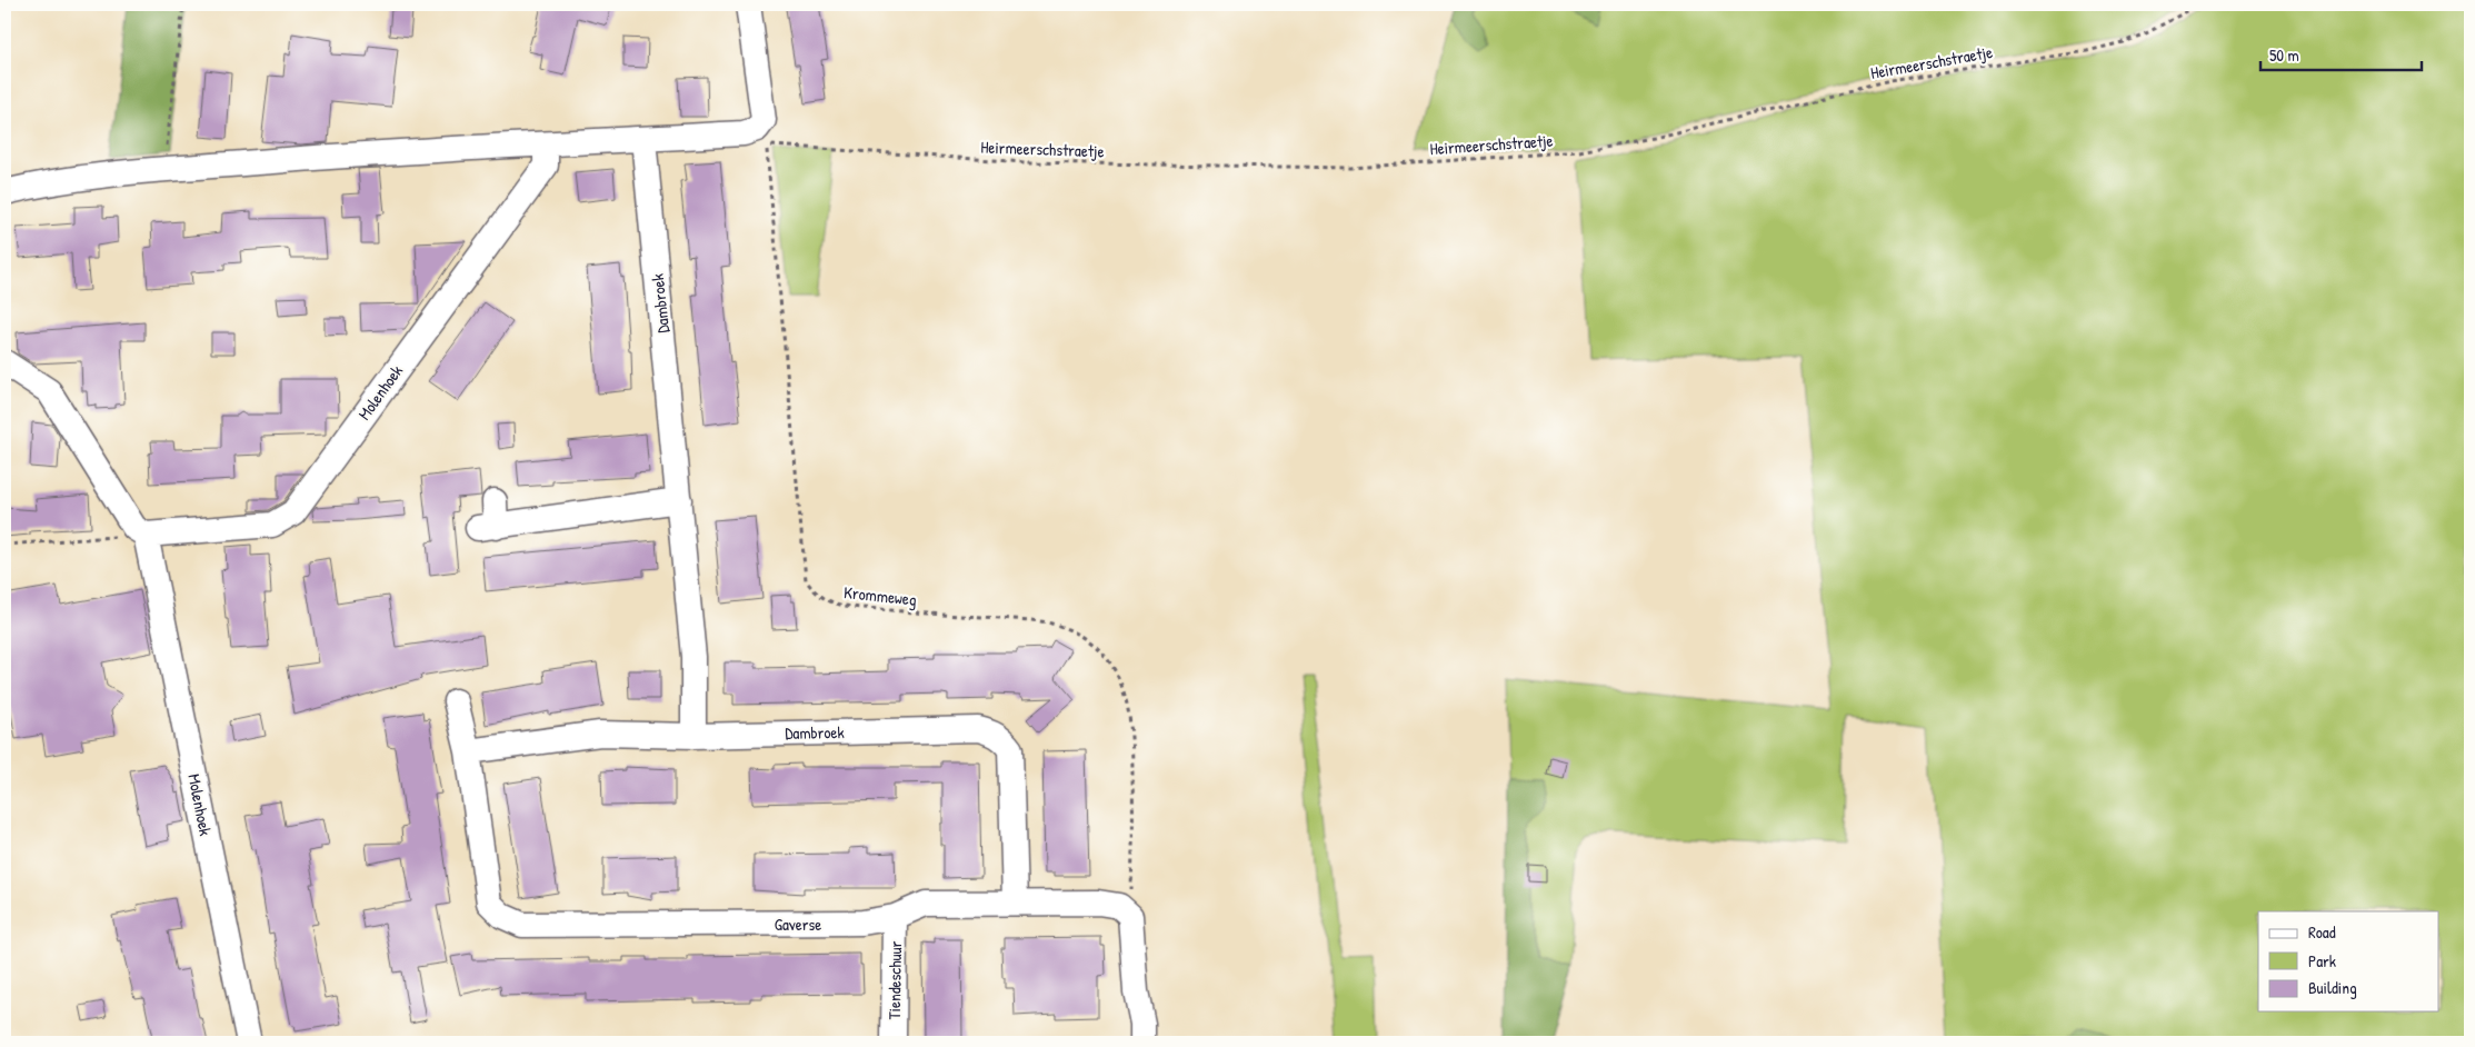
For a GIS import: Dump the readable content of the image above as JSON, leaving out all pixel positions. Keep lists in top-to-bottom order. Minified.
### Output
{"streets":{"street":["Dambroek","Molenhoek","Gaverse","Tiendeschuur"],"path":["Heirmeerschstraetje","Krommeweg"]},"crossings":[["Heirmeerschstraetje","Krommeweg"],["Dambroek","Gaverse"],["Krommeweg","Gaverse"],["Gaverse","Tiendeschuur"]],"legend":["Road","Park","Building"],"scale_bar":"50 m"}
